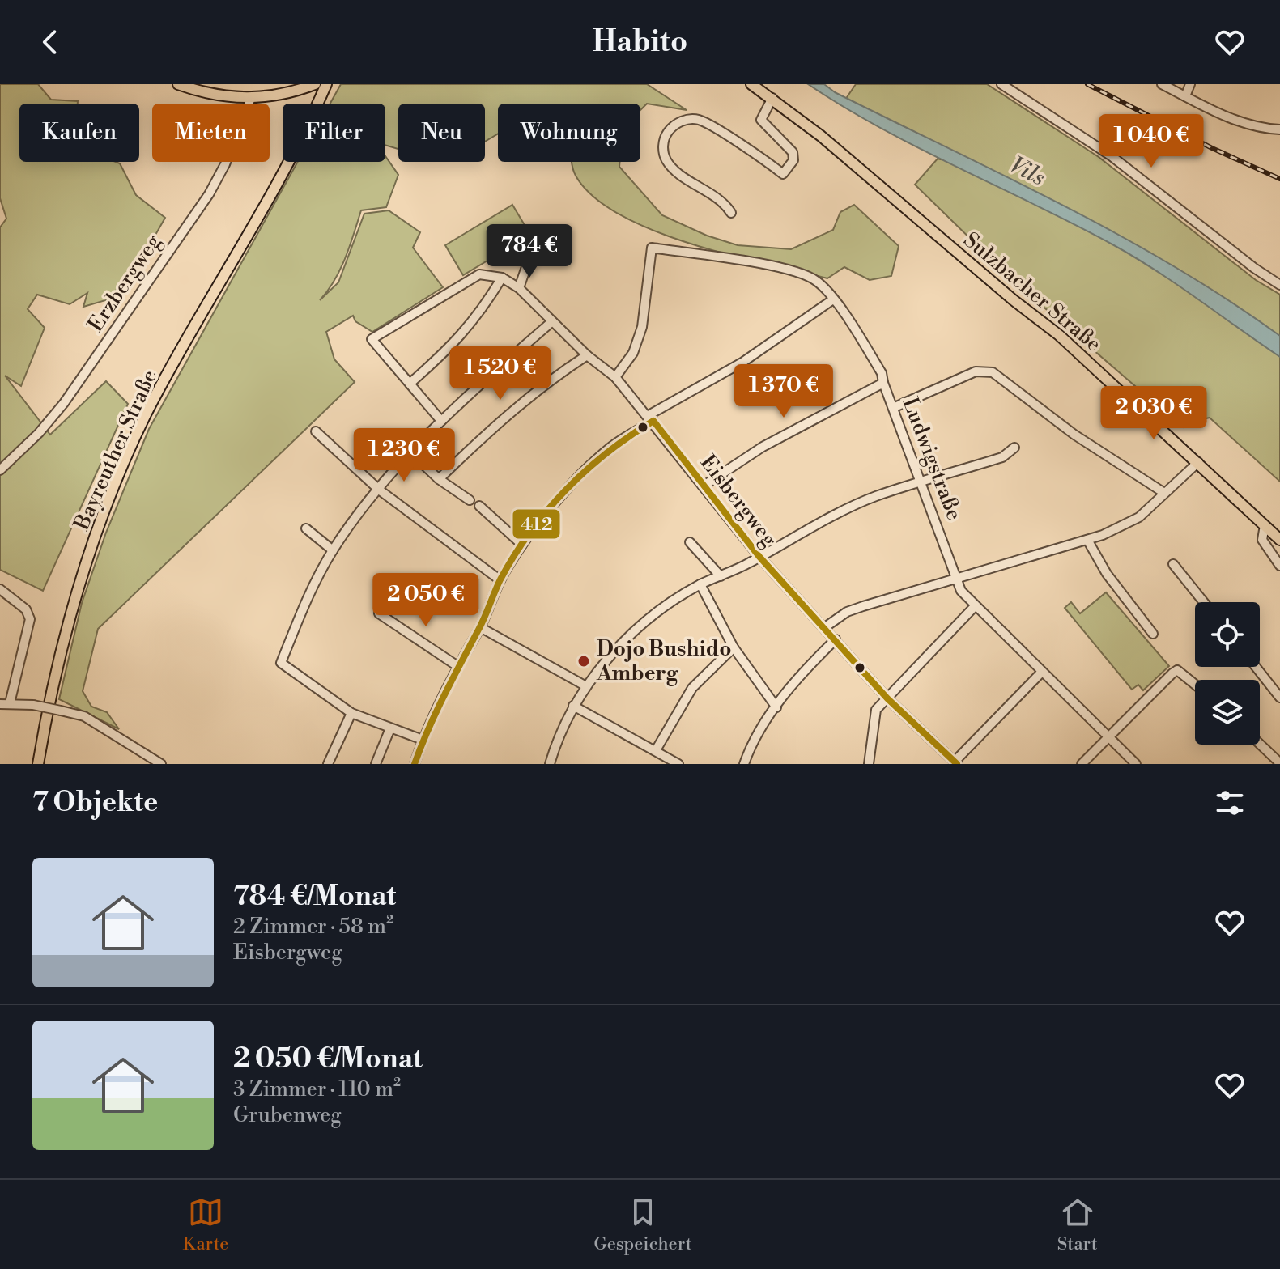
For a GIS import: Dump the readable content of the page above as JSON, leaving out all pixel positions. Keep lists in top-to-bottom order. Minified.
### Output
{"streets":{"main road":["Sulzbacher Straße","Bayreuther Straße"],"street":["Erzbergweg","Ludwigstraße","Eisbergweg"]},"crossings":[["Ludwigstraße","Eisbergweg"]],"water":["Vils"],"places":["Dojo Bushido Amberg"],"lines":["transit line 412"],"page":{"header":"Habito","chip":["Kaufen","Mieten","Filter","Neu","Wohnung"],"price":["1 040 €","784 €","1 520 €","1 370 €","2 030 €","1 230 €","2 050 €"],"heading":"7 Objekte","list":[{"name":"784 €/Monat","note":"2 Zimmer · 58 m² · Eisbergweg"},{"name":"2 050 €/Monat","note":"3 Zimmer · 110 m² · Grubenweg"}],"tabs":["Karte","Gespeichert","Start"]}}
